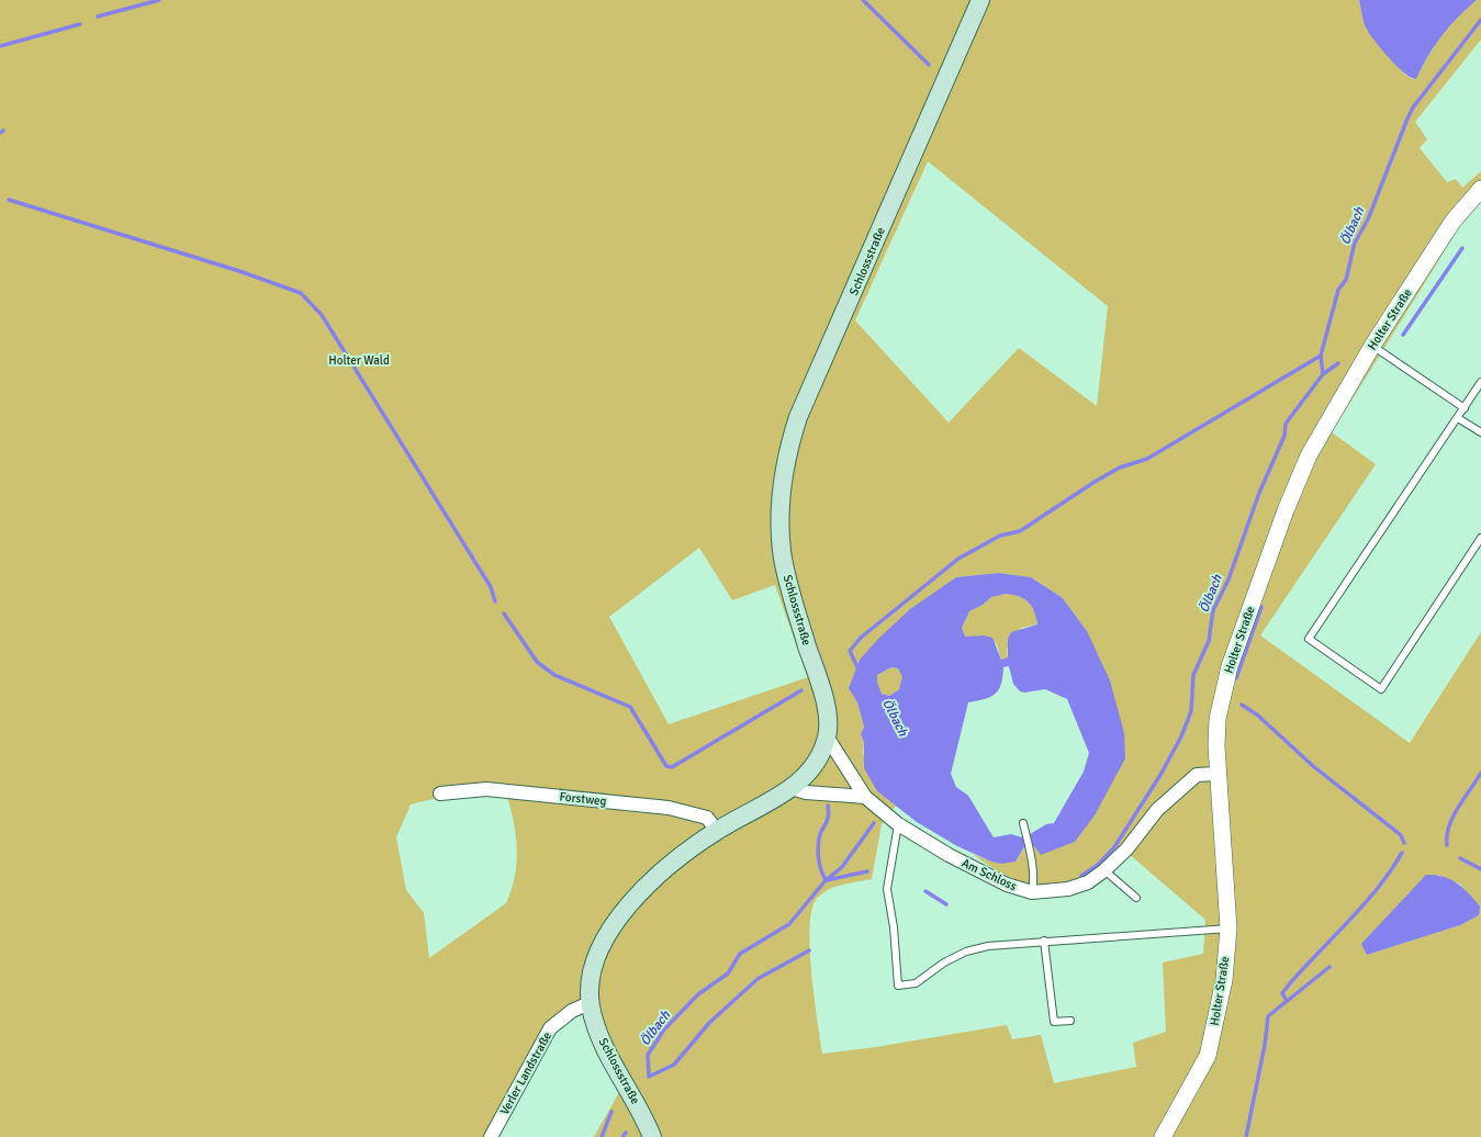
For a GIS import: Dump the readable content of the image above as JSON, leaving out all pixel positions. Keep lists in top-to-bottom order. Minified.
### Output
{"streets":{"main road":["Schlossstraße"],"street":["Holter Straße","Forstweg","Am Schloss","Verler Landstraße"]},"crossings":[["Schlossstraße","Forstweg"],["Schlossstraße","Am Schloss"],["Schlossstraße","Verler Landstraße"],["Holter Straße","Am Schloss"]],"water":["Ölbach"],"parks":["Holter Wald"]}
